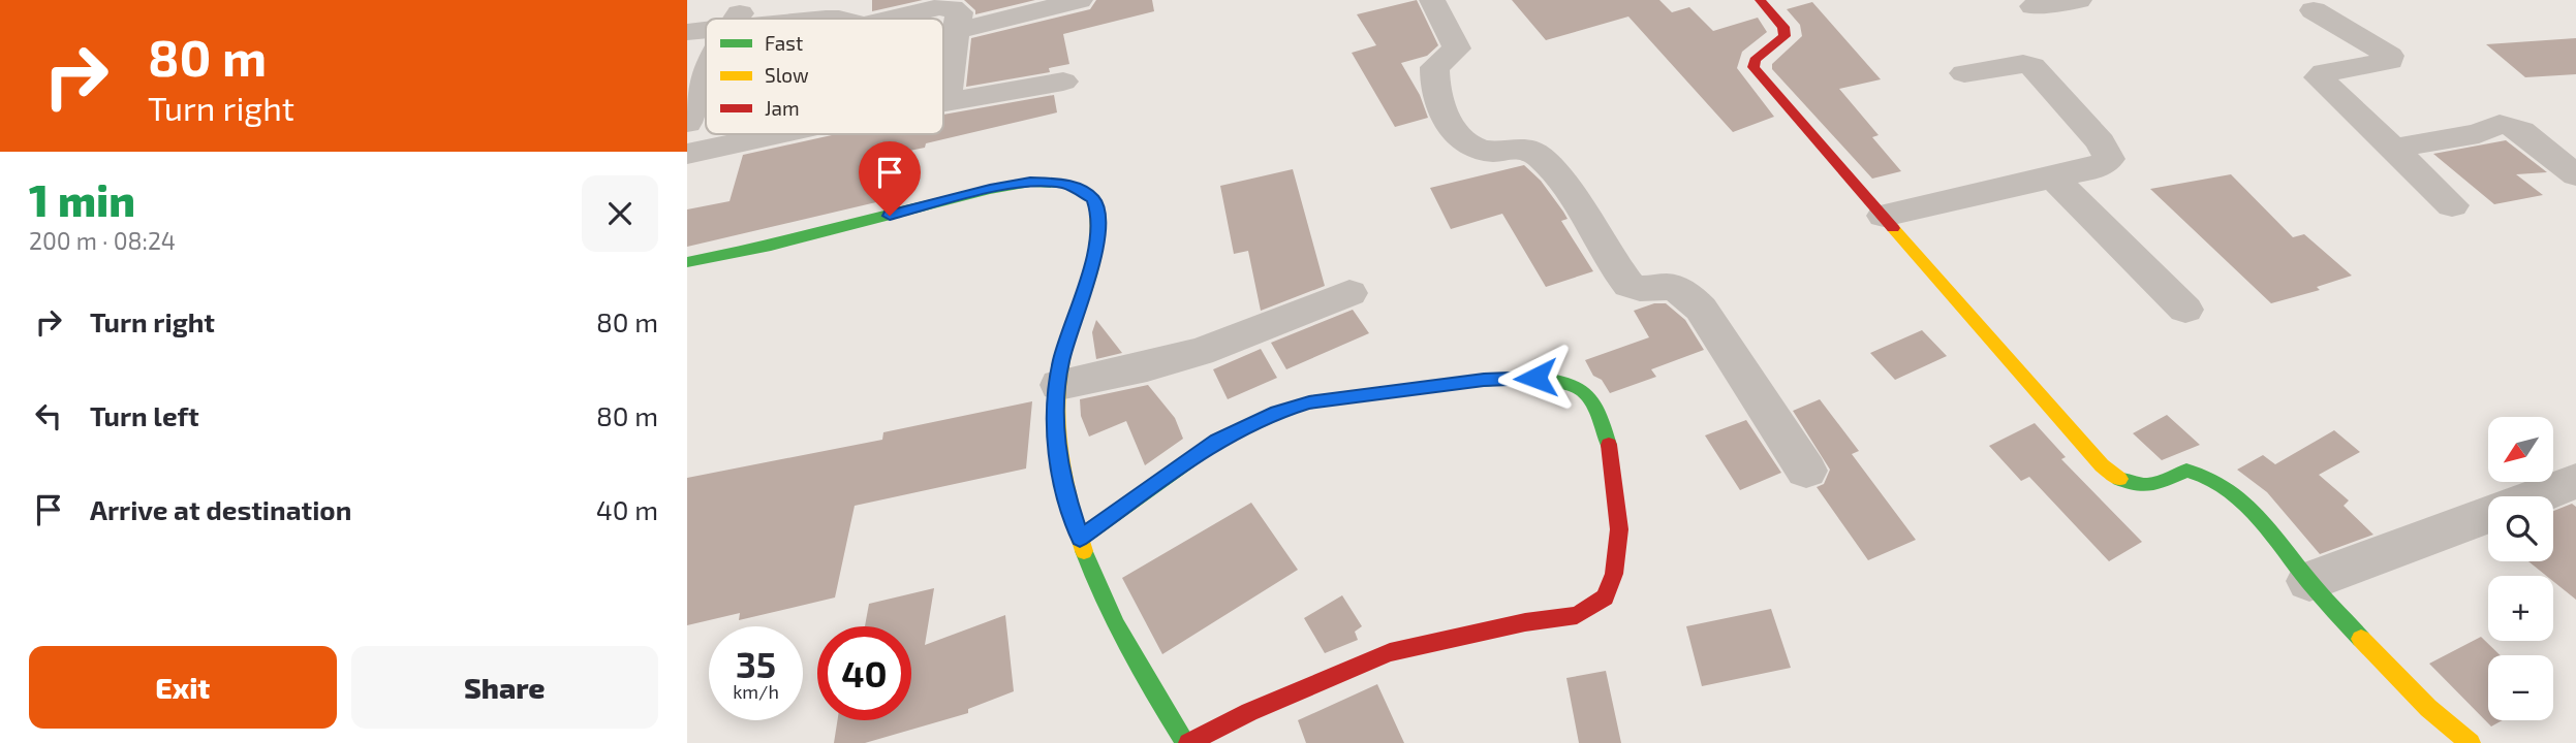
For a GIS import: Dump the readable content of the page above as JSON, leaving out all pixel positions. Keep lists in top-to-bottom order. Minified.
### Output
{"legend":["Fast","Slow","Jam"],"north":"bottom left","page":{"turn":["80 m","Turn right"],"heading":["1 min","200 m · 08:24"],"list":[{"name":"Turn right","value":"80 m"},{"name":"Turn left","value":"80 m"},{"name":"Arrive at destination","value":"40 m"}],"map_buttons":["+","−"],"speed":"35 km/h","limit":"40","buttons":["Exit","Share"]}}
